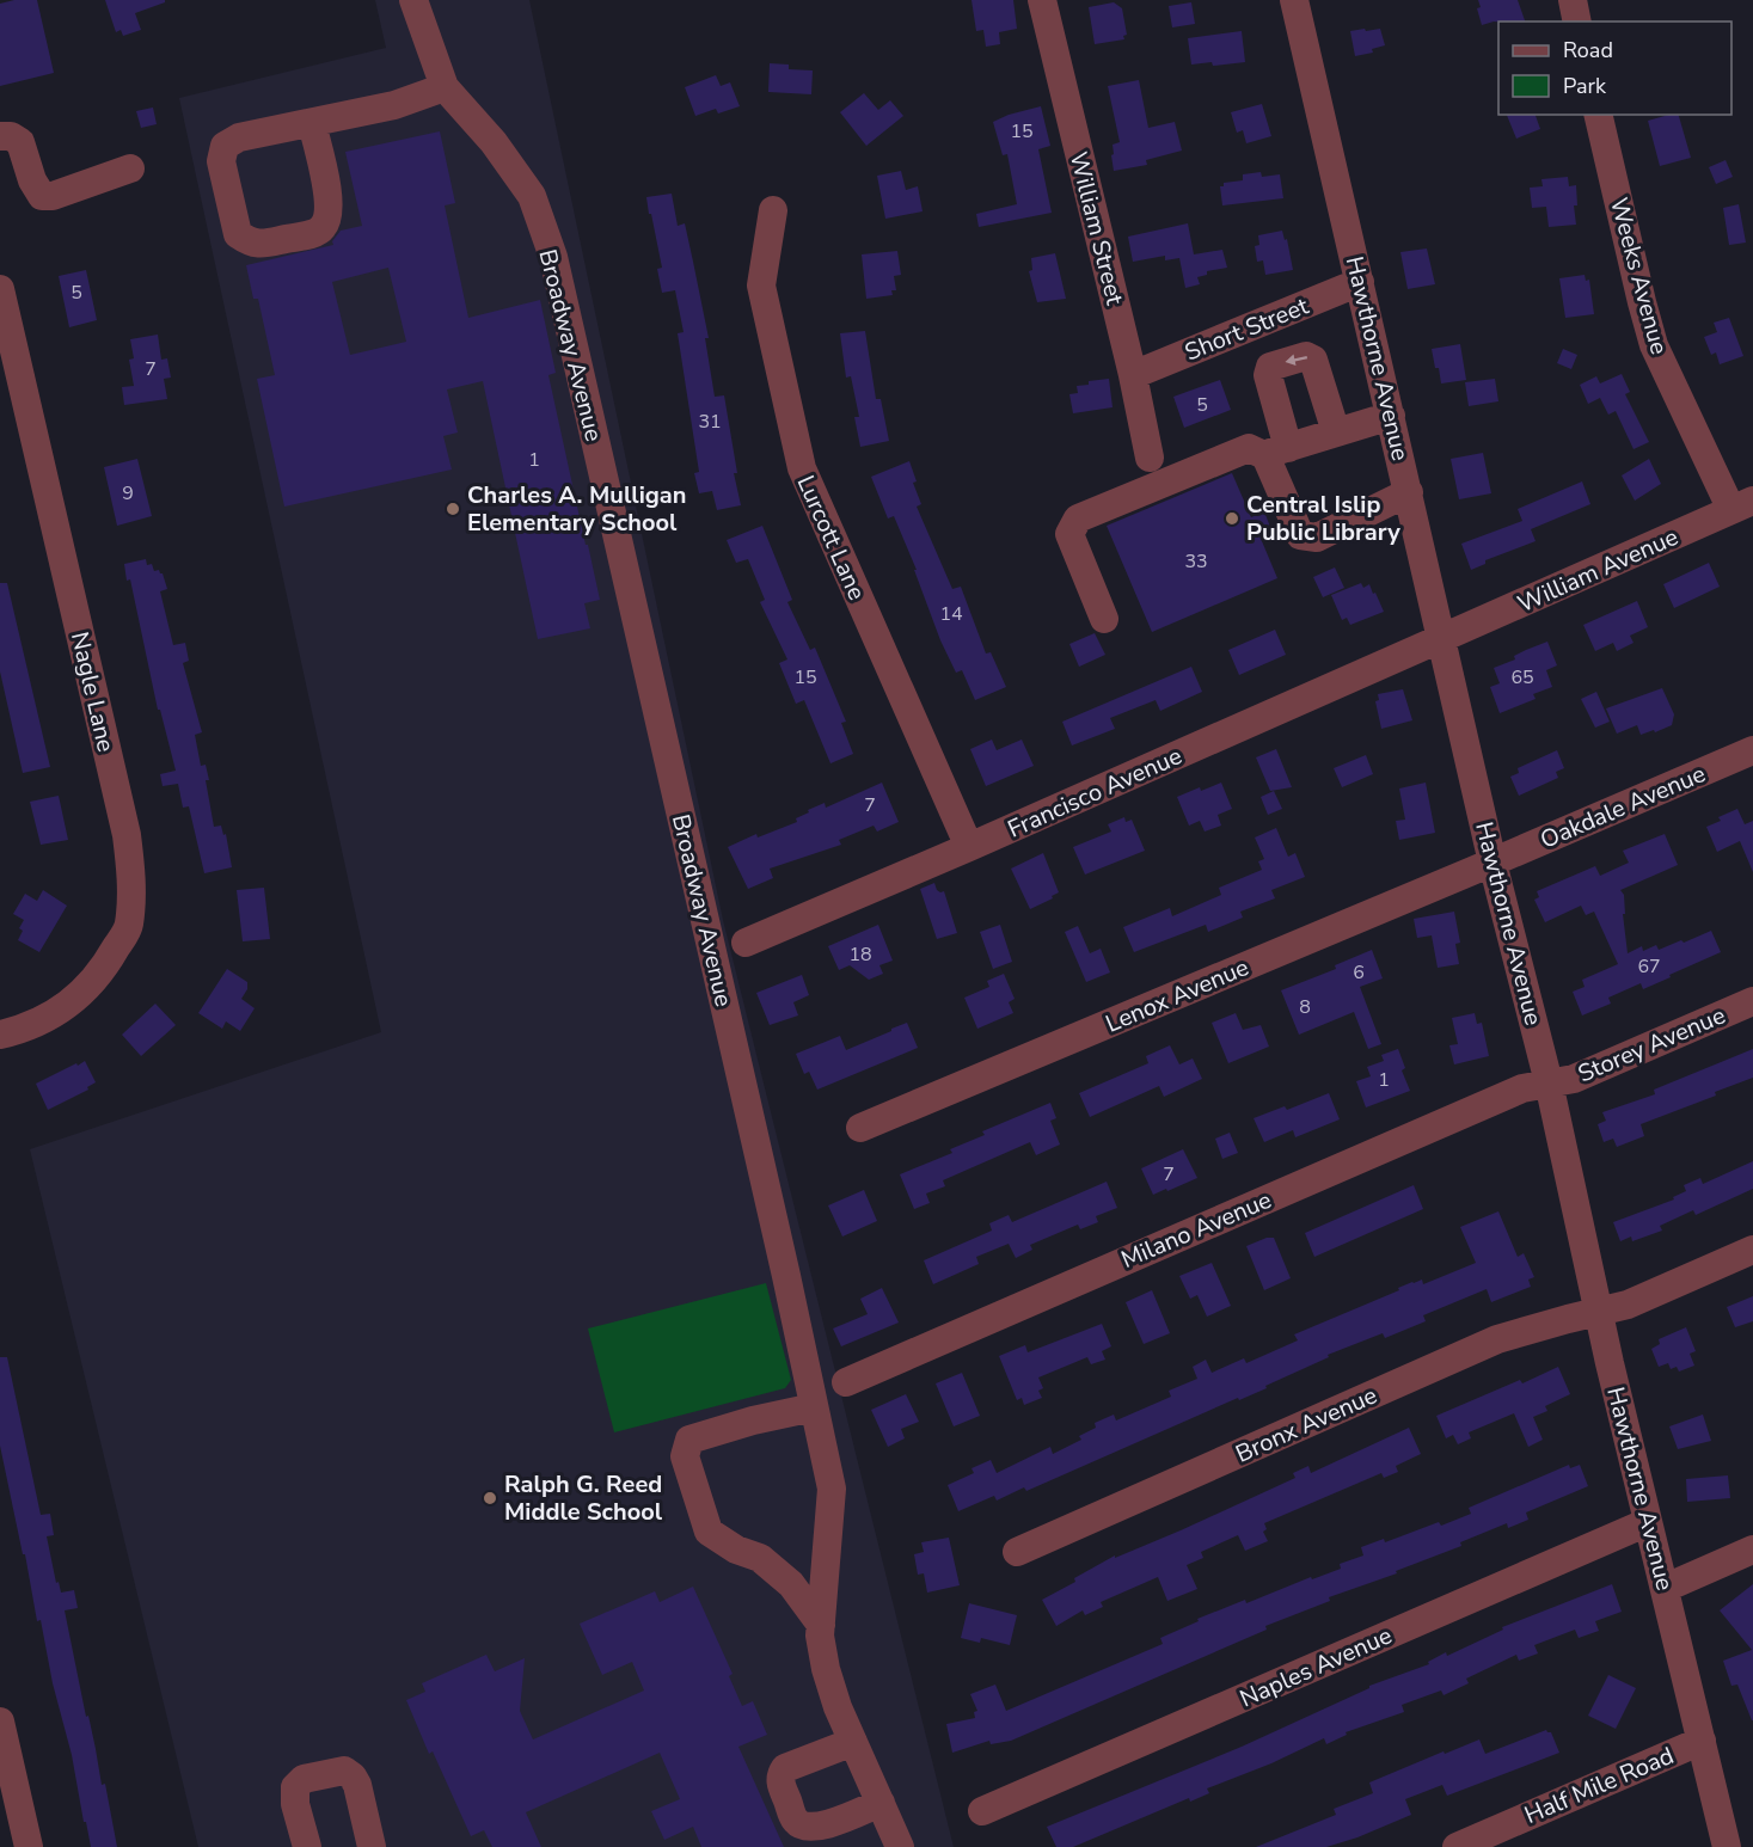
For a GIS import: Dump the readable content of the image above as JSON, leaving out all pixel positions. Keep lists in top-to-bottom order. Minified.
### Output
{"streets":{"street":["William Street","Weeks Avenue","Short Street","Broadway Avenue","Hawthorne Avenue","Lurcott Lane","William Avenue","Nagle Lane","Francisco Avenue","Oakdale Avenue","Lenox Avenue","Storey Avenue","Milano Avenue","Bronx Avenue","Naples Avenue","Half Mile Road"]},"crossings":[["William Street","Short Street"],["Weeks Avenue","William Avenue"],["Short Street","Hawthorne Avenue"],["Hawthorne Avenue","William Avenue"],["Hawthorne Avenue","Francisco Avenue"],["Hawthorne Avenue","Oakdale Avenue"],["Hawthorne Avenue","Lenox Avenue"],["Hawthorne Avenue","Storey Avenue"],["Hawthorne Avenue","Milano Avenue"],["Hawthorne Avenue","Bronx Avenue"],["Hawthorne Avenue","Naples Avenue"],["Hawthorne Avenue","Half Mile Road"],["Lurcott Lane","Francisco Avenue"],["William Avenue","Francisco Avenue"],["Oakdale Avenue","Lenox Avenue"],["Storey Avenue","Milano Avenue"]],"places":["Charles A. Mulligan Elementary School","Central Islip Public Library","Ralph G. Reed Middle School"],"house_numbers":["15","5","7","5","31","1","9","33","14","15","65","7","18","67","6","8","1","7"],"legend":["Road","Park"]}
